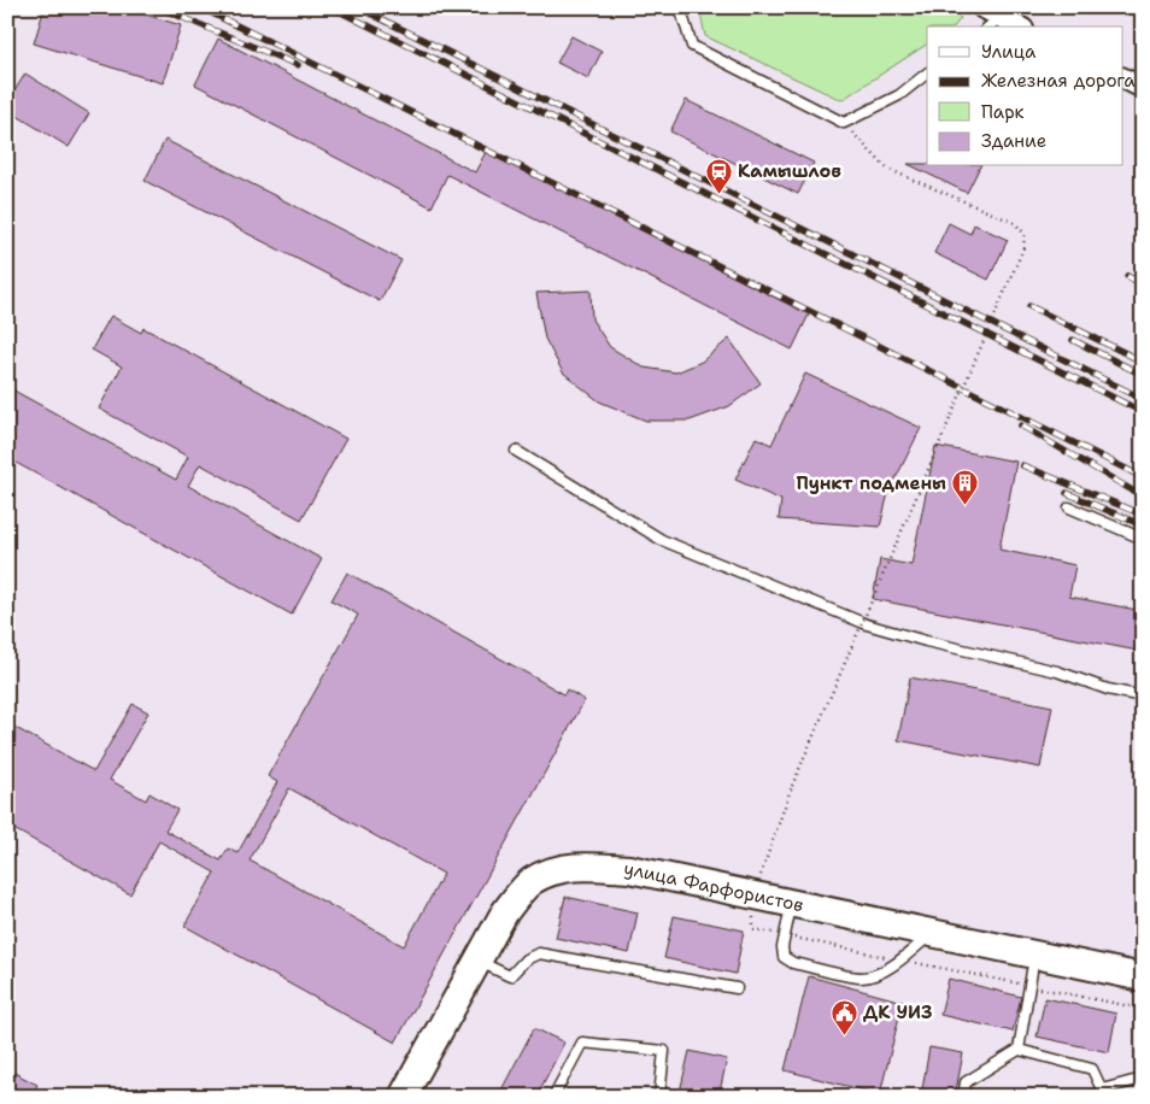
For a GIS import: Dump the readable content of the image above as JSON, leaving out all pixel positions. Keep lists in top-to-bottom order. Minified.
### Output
{"streets":{"street":["улица Фарфористов"]},"places":{"station":["Камышлов"],"building":["Пункт подмены"],"public building":["ДК УИЗ"]},"legend":["Улица","Железная дорога","Парк","Здание"]}
